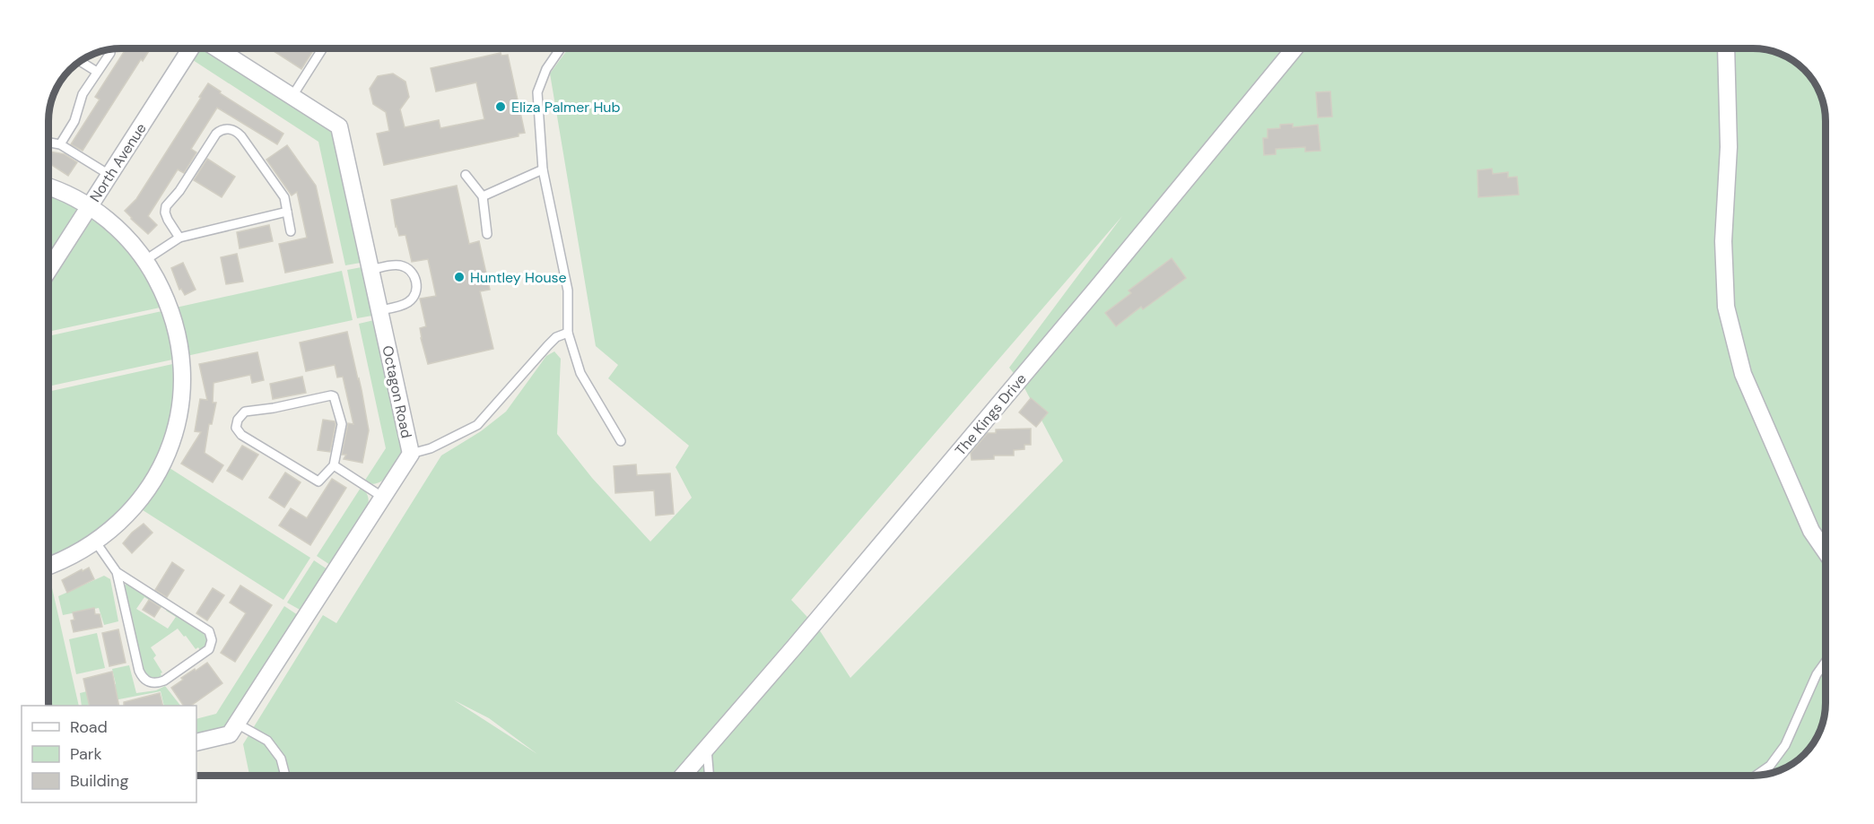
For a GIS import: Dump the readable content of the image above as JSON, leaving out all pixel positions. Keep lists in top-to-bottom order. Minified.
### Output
{"streets":{"street":["North Avenue","Octagon Road","The Kings Drive"]},"places":["Eliza Palmer Hub","Huntley House"],"legend":["Road","Park","Building"]}
